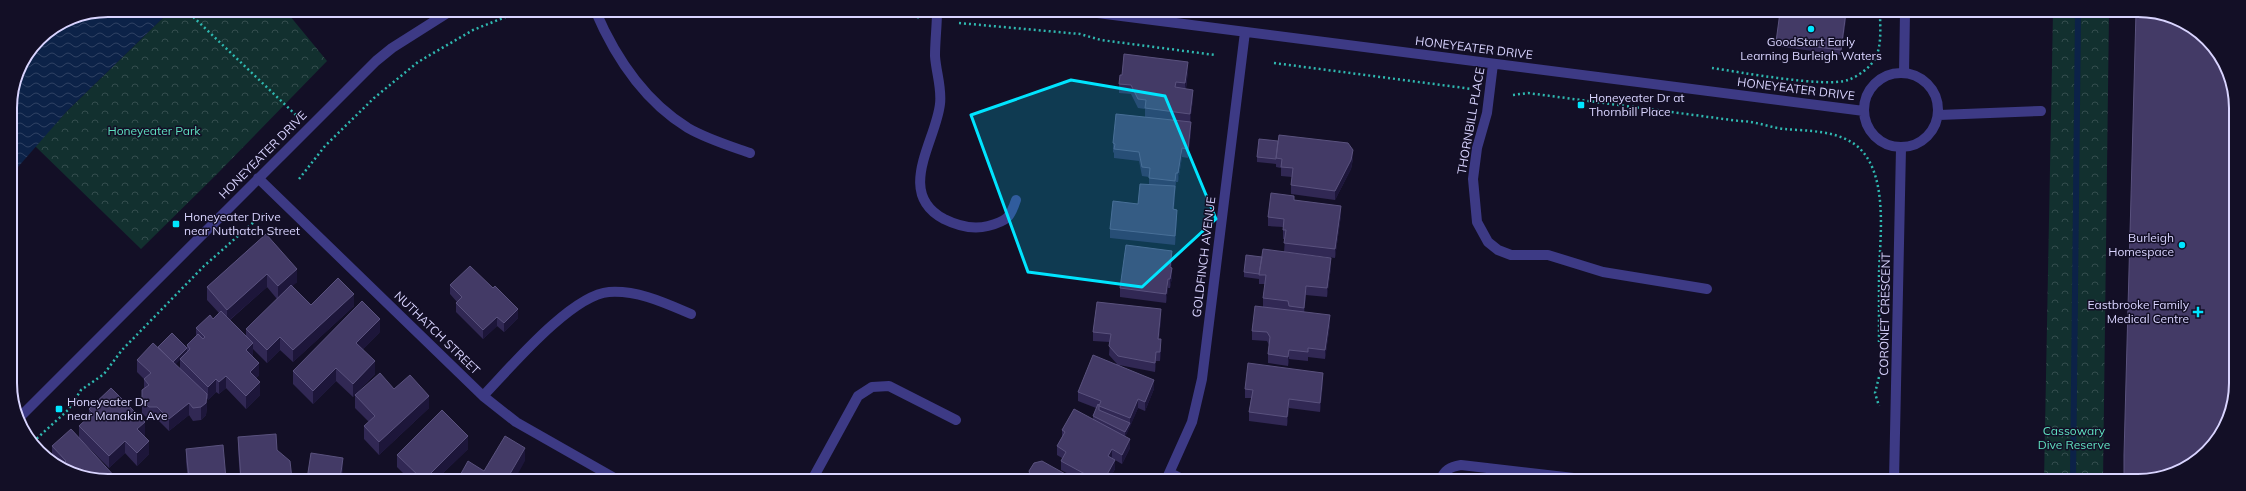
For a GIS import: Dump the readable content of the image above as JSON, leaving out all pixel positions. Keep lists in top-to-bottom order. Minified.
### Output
{"streets":{"street":["HONEYEATER DRIVE","THORNBILL PLACE","GOLDFINCH AVENUE","CORONET CRESCENT","NUTHATCH STREET"]},"crossings":[["HONEYEATER DRIVE","THORNBILL PLACE"],["HONEYEATER DRIVE","GOLDFINCH AVENUE"],["HONEYEATER DRIVE","CORONET CRESCENT"],["HONEYEATER DRIVE","NUTHATCH STREET"]],"parks":["Honeyeater Park","Cassowary Dive Reserve"],"places":{"other":["GoodStart Early Learning Burleigh Waters","Burleigh Homespace"],"transit":["Honeyeater Dr at Thornbill Place","Honeyeater Drive near Nuthatch Street","Honeyeater Dr near Manakin Ave"],"health":["Eastbrooke Family Medical Centre"]}}
